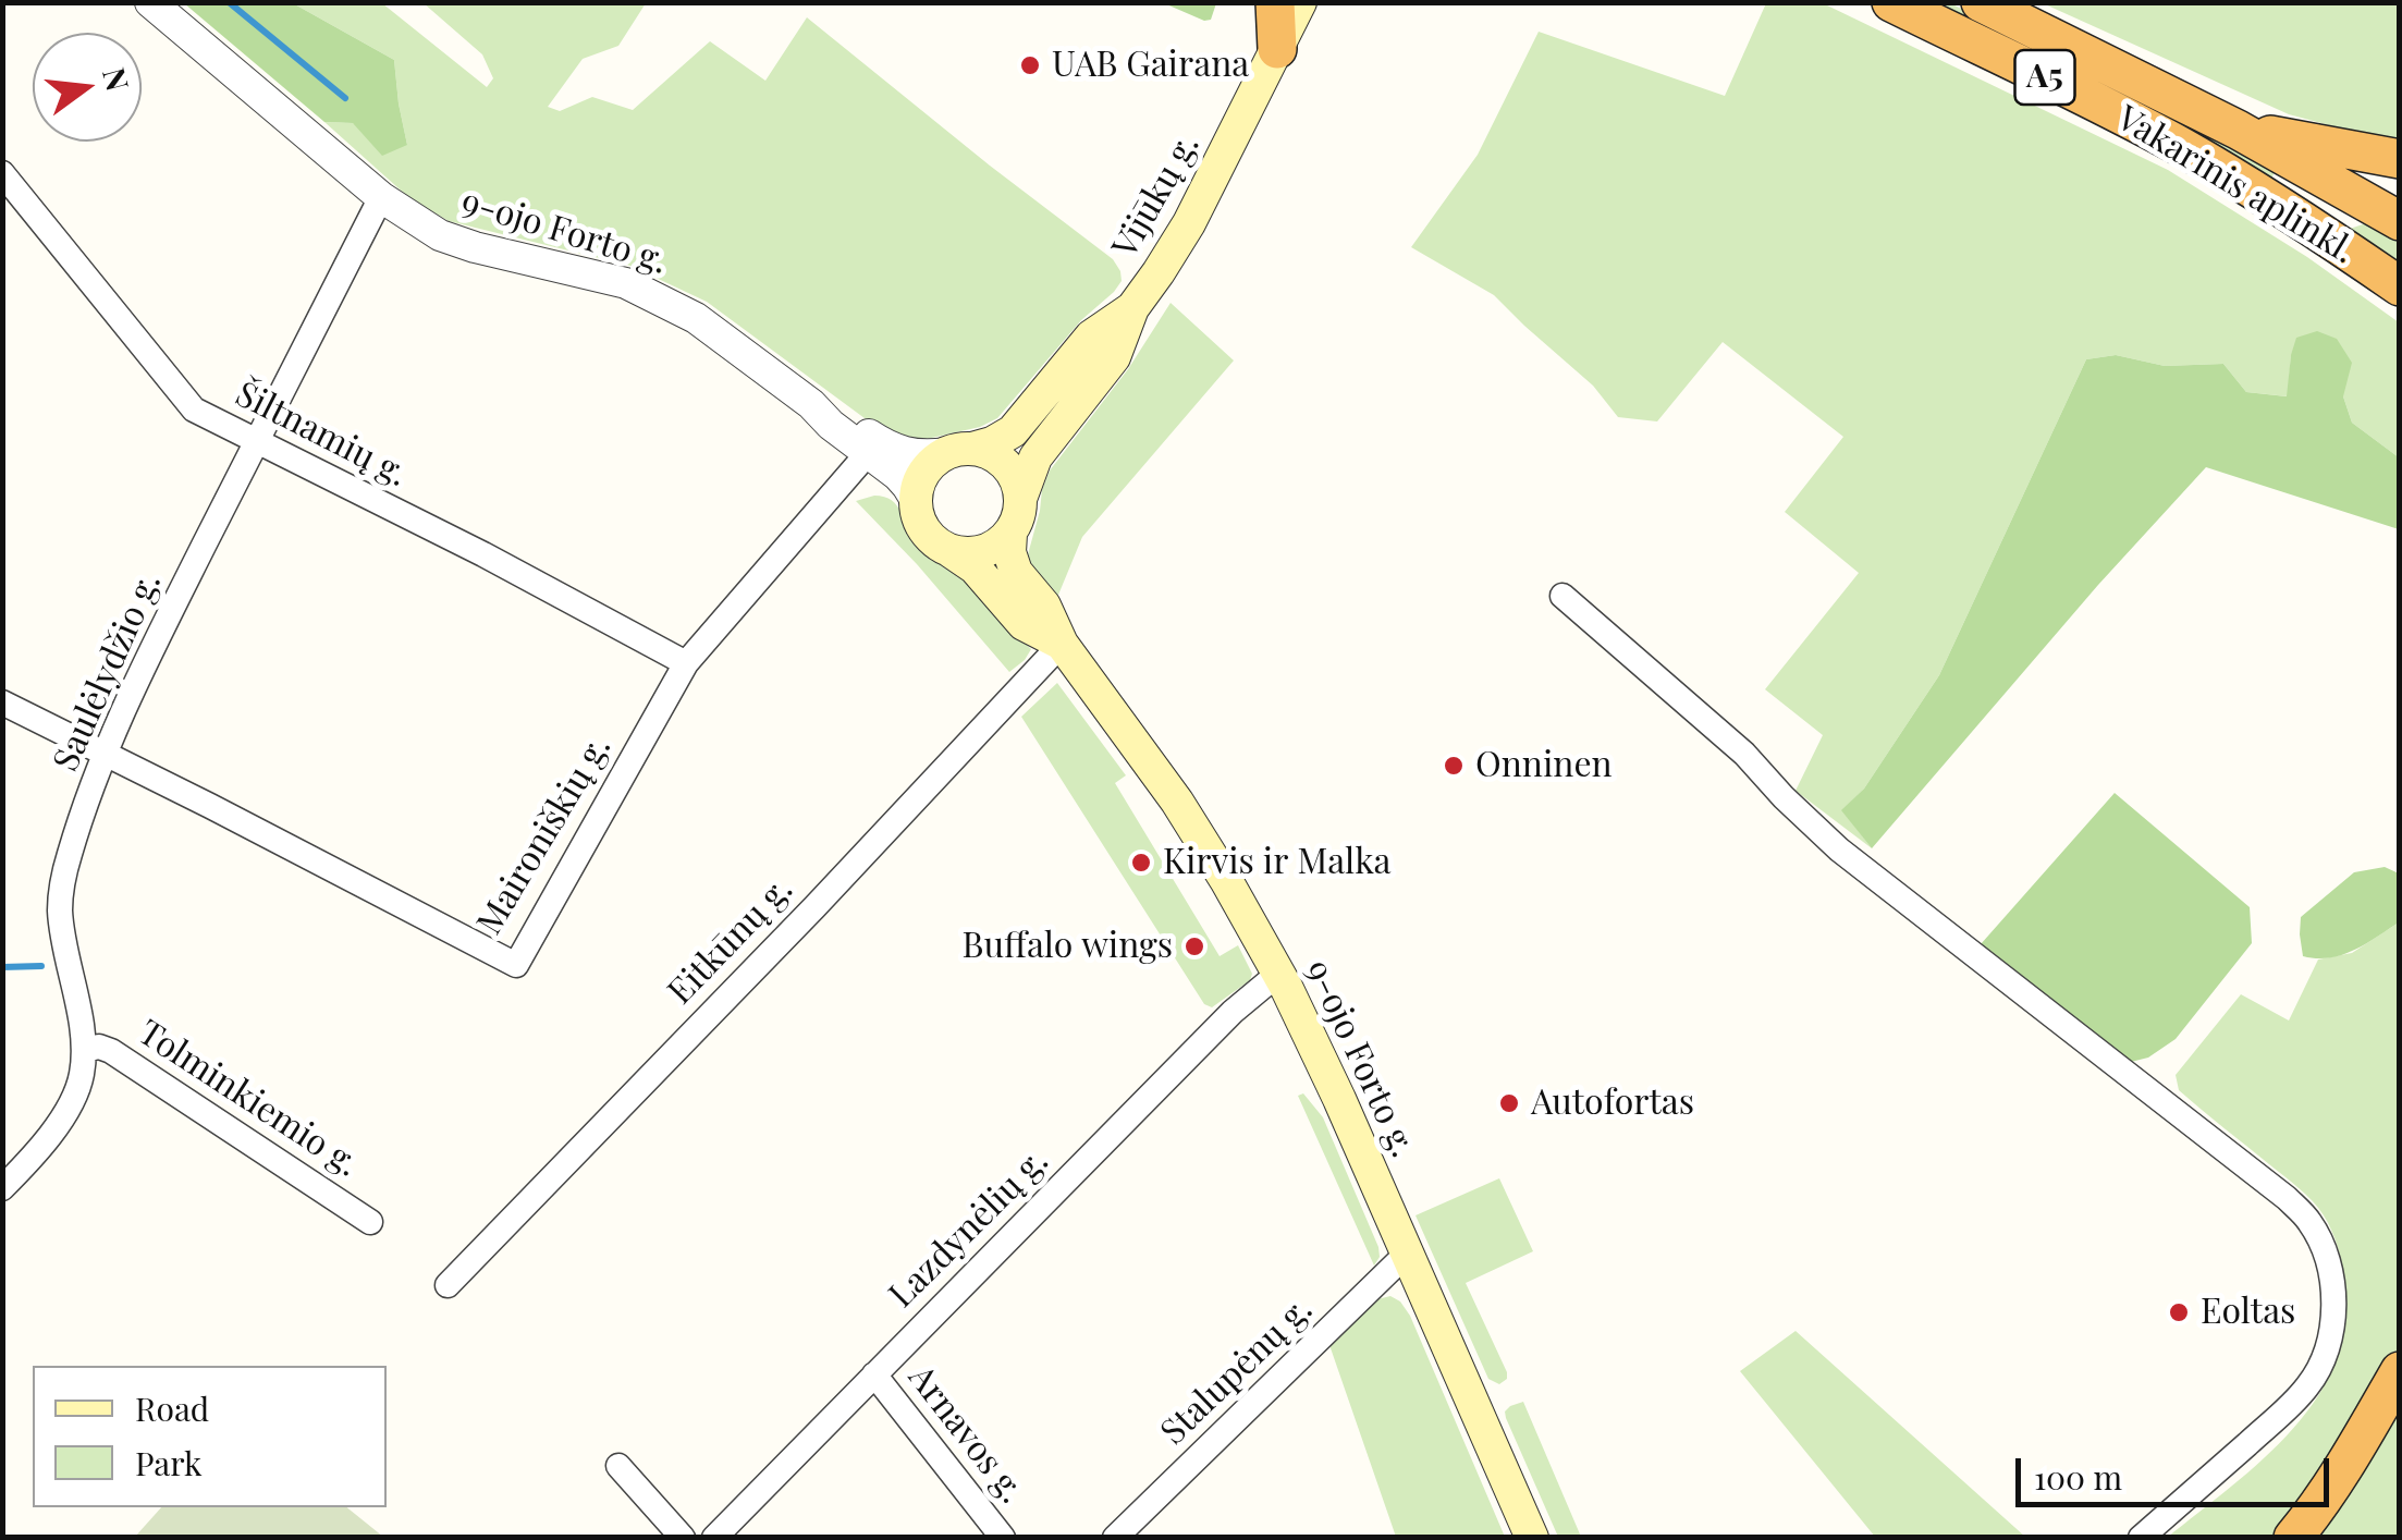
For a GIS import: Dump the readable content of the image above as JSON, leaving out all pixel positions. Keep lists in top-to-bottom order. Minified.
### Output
{"streets":{"highway":["A5","Vakarinis aplinkl."],"main road":["Vijūkų g.","9-ojo Forto g."],"street":["Šiltnamių g.","Saulėlydžio g.","Maironiškių g.","Eitkūnų g.","Tolminkiemio g.","Lazdynėlių g.","Stalupėnų g.","Arnavos g."]},"crossings":[["Vijūkų g.","9-ojo Forto g."],["9-ojo Forto g.","Saulėlydžio g."],["9-ojo Forto g.","Maironiškių g."],["9-ojo Forto g.","Eitkūnų g."],["9-ojo Forto g.","Lazdynėlių g."],["9-ojo Forto g.","Stalupėnų g."],["Šiltnamių g.","Saulėlydžio g."],["Šiltnamių g.","Maironiškių g."],["Saulėlydžio g.","Maironiškių g."],["Saulėlydžio g.","Tolminkiemio g."],["Lazdynėlių g.","Arnavos g."]],"places":["UAB Gairana","Onninen","Kirvis ir Malka","Buffalo wings","Autofortas","Eoltas"],"legend":["Road","Park"],"scale_bar":"100 m","north":"right"}
